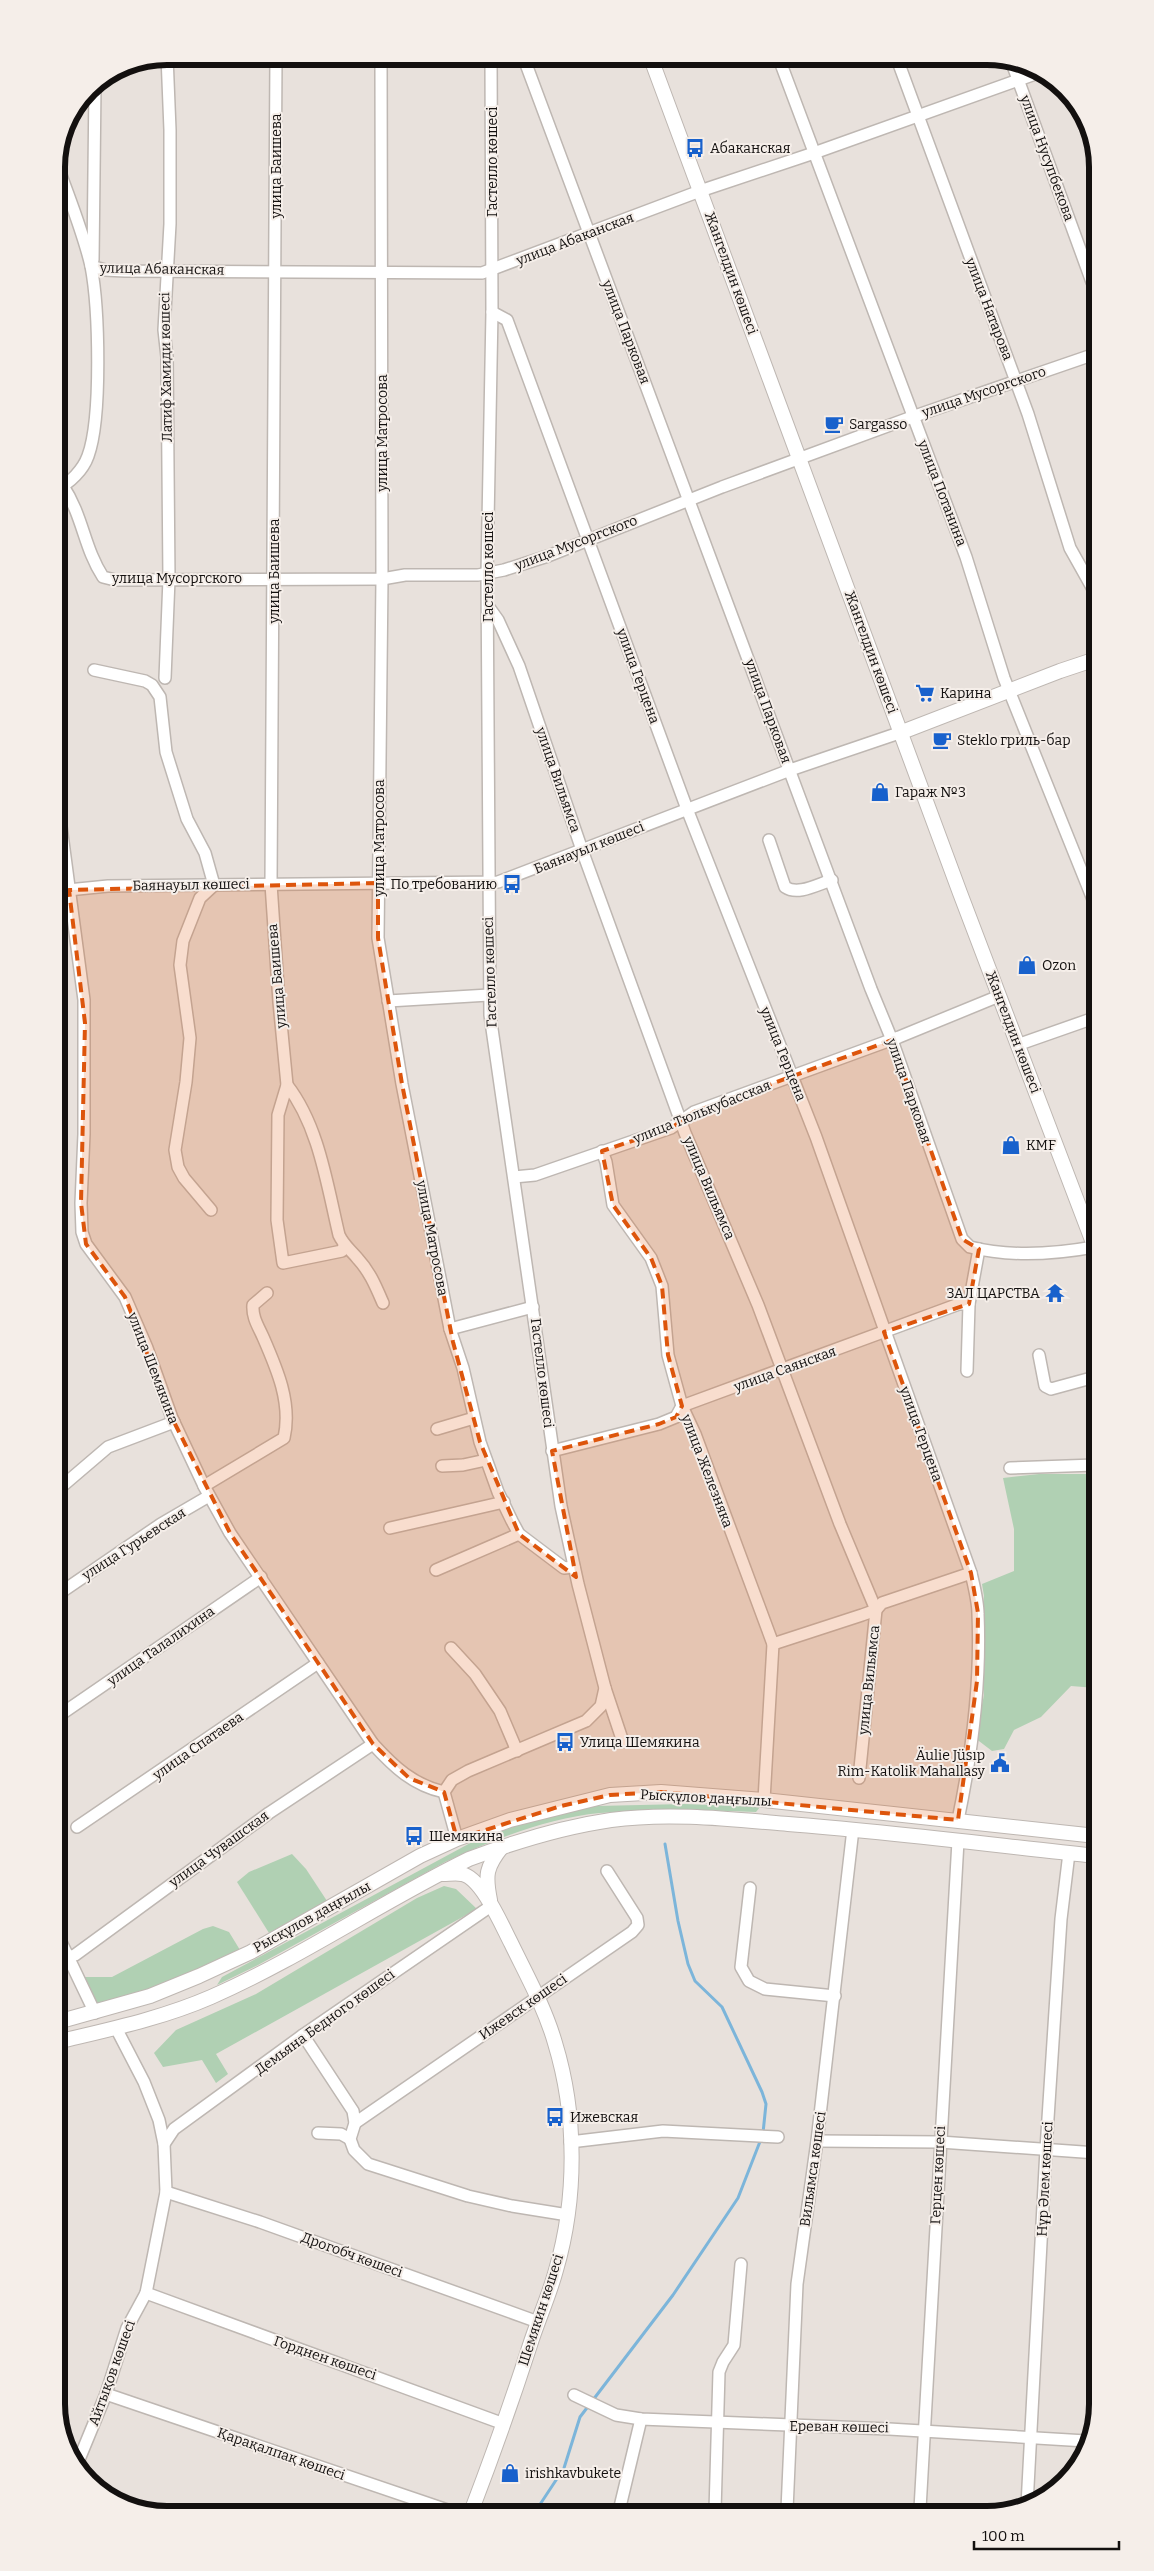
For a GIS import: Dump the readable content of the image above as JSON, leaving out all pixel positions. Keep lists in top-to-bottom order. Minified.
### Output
{"streets":{"main road":["Жангелдин көшесі","Баянауыл көшесі","Рысқұлов даңғылы","Шемякин көшесі"],"street":["улица Нусупбекова","Гастелло көшесі","улица Баишева","улица Абаканская","улица Натарова","улица Парковая","Латиф Хамиди көшесі","улица Мусоргского","улица Матросова","улица Потанина","улица Герцена","улица Вильямса","улица Тюлькубасская","улица Шемякина","улица Саянская","улица Железняка","улица Гурьевская","улица Талалихина","улица Спатаева","улица Чувашская","Ижевск көшесі","Демьяна Бедного көшесі","Вильямса көшесі","Герцен көшесі","Нұр Әлем көшесі","Дрогобч көшесі","Горднен көшесі","Айтықов көшесі","Ереван көшесі","Қарақалпақ көшесі"]},"crossings":[["улица Нусупбекова","улица Абаканская"],["Гастелло көшесі","улица Абаканская"],["Гастелло көшесі","улица Мусоргского"],["Гастелло көшесі","улица Матросова"],["Гастелло көшесі","улица Герцена"],["Гастелло көшесі","улица Вильямса"],["Гастелло көшесі","Баянауыл көшесі"],["Гастелло көшесі","улица Тюлькубасская"],["Гастелло көшесі","улица Саянская"],["улица Баишева","улица Абаканская"],["улица Баишева","улица Мусоргского"],["улица Баишева","Баянауыл көшесі"],["улица Абаканская","Жангелдин көшесі"],["улица Абаканская","улица Натарова"],["улица Абаканская","улица Парковая"],["улица Абаканская","Латиф Хамиди көшесі"],["улица Абаканская","улица Матросова"],["улица Абаканская","улица Потанина"],["Жангелдин көшесі","улица Мусоргского"],["Жангелдин көшесі","Баянауыл көшесі"],["Жангелдин көшесі","улица Тюлькубасская"],["улица Натарова","улица Мусоргского"],["улица Парковая","улица Мусоргского"],["улица Парковая","Баянауыл көшесі"],["улица Парковая","улица Тюлькубасская"],["Латиф Хамиди көшесі","улица Мусоргского"],["улица Мусоргского","улица Матросова"],["улица Мусоргского","улица Потанина"],["улица Мусоргского","улица Герцена"],["улица Матросова","Баянауыл көшесі"],["улица Потанина","Баянауыл көшесі"],["улица Герцена","Баянауыл көшесі"],["улица Герцена","улица Тюлькубасская"],["улица Герцена","улица Саянская"],["улица Герцена","Рысқұлов даңғылы"],["улица Вильямса","Баянауыл көшесі"],["улица Вильямса","улица Тюлькубасская"],["улица Вильямса","улица Саянская"],["улица Тюлькубасская","улица Железняка"],["улица Шемякина","улица Гурьевская"],["улица Шемякина","улица Талалихина"],["улица Шемякина","улица Спатаева"],["улица Шемякина","улица Чувашская"],["улица Саянская","улица Железняка"],["улица Железняка","Рысқұлов даңғылы"],["Рысқұлов даңғылы","Вильямса көшесі"],["Рысқұлов даңғылы","Герцен көшесі"],["Рысқұлов даңғылы","Нұр Әлем көшесі"],["Рысқұлов даңғылы","Шемякин көшесі"],["Рысқұлов даңғылы","Айтықов көшесі"],["Ижевск көшесі","Шемякин көшесі"],["Демьяна Бедного көшесі","Шемякин көшесі"],["Демьяна Бедного көшесі","Айтықов көшесі"],["Вильямса көшесі","Ереван көшесі"],["Герцен көшесі","Ереван көшесі"],["Нұр Әлем көшесі","Ереван көшесі"],["Дрогобч көшесі","Шемякин көшесі"],["Дрогобч көшесі","Айтықов көшесі"],["Шемякин көшесі","Горднен көшесі"],["Горднен көшесі","Айтықов көшесі"],["Айтықов көшесі","Қарақалпақ көшесі"]],"places":{"bus stop":["Абаканская","По требованию","Улица Шемякина","Шемякина","Ижевская"],"cafe":["Sargasso","Steklo гриль-бар"],"supermarket":["Карина"],"shop":["Гараж №3","Ozon","KMF","irishkavbukete"],"temple":["ЗАЛ ЦАРСТВА"],"public building":["Äulie Jüsıp Rim-Katolik Mahallasy"]},"scale_bar":"100 m"}
